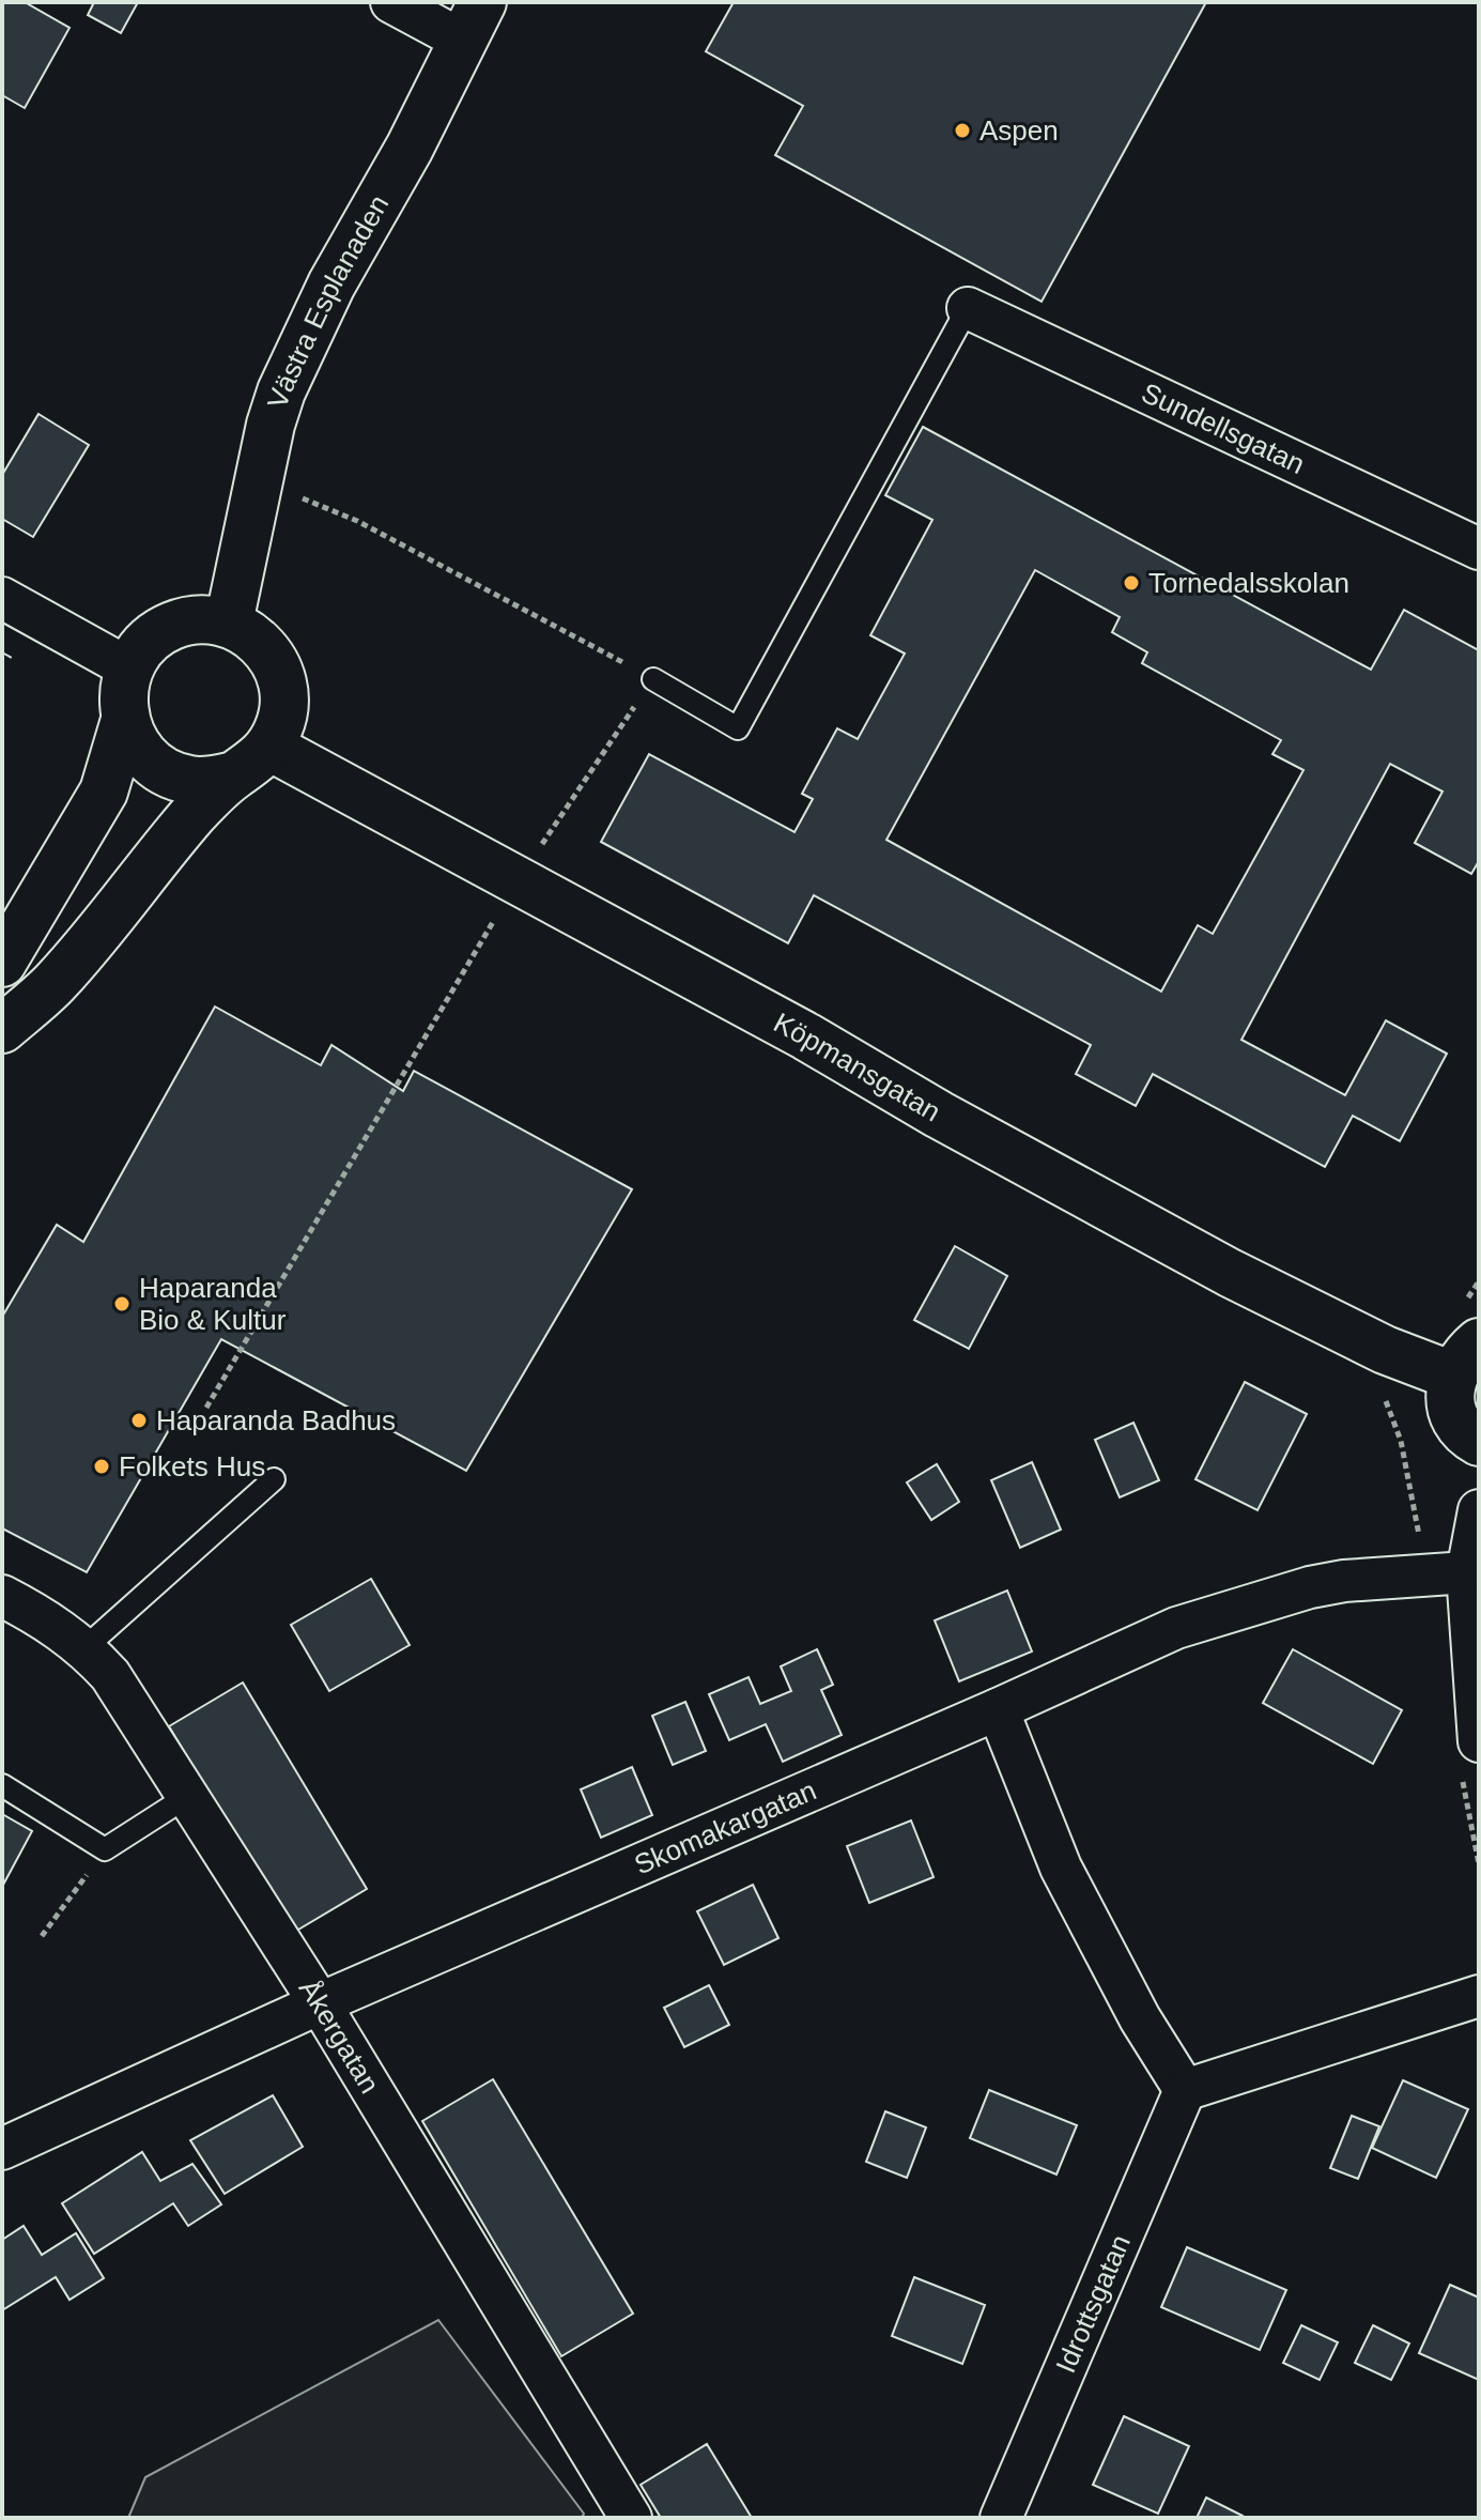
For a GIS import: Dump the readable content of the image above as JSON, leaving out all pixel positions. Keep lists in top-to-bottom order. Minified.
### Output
{"streets":{"street":["Västra Esplanaden","Sundellsgatan","Köpmansgatan","Skomakargatan","Åkergatan","Idrottsgatan"]},"crossings":[["Västra Esplanaden","Köpmansgatan"],["Skomakargatan","Åkergatan"]],"places":["Aspen","Tornedalsskolan","Haparanda Bio & Kultur","Haparanda Badhus","Folkets Hus"]}
